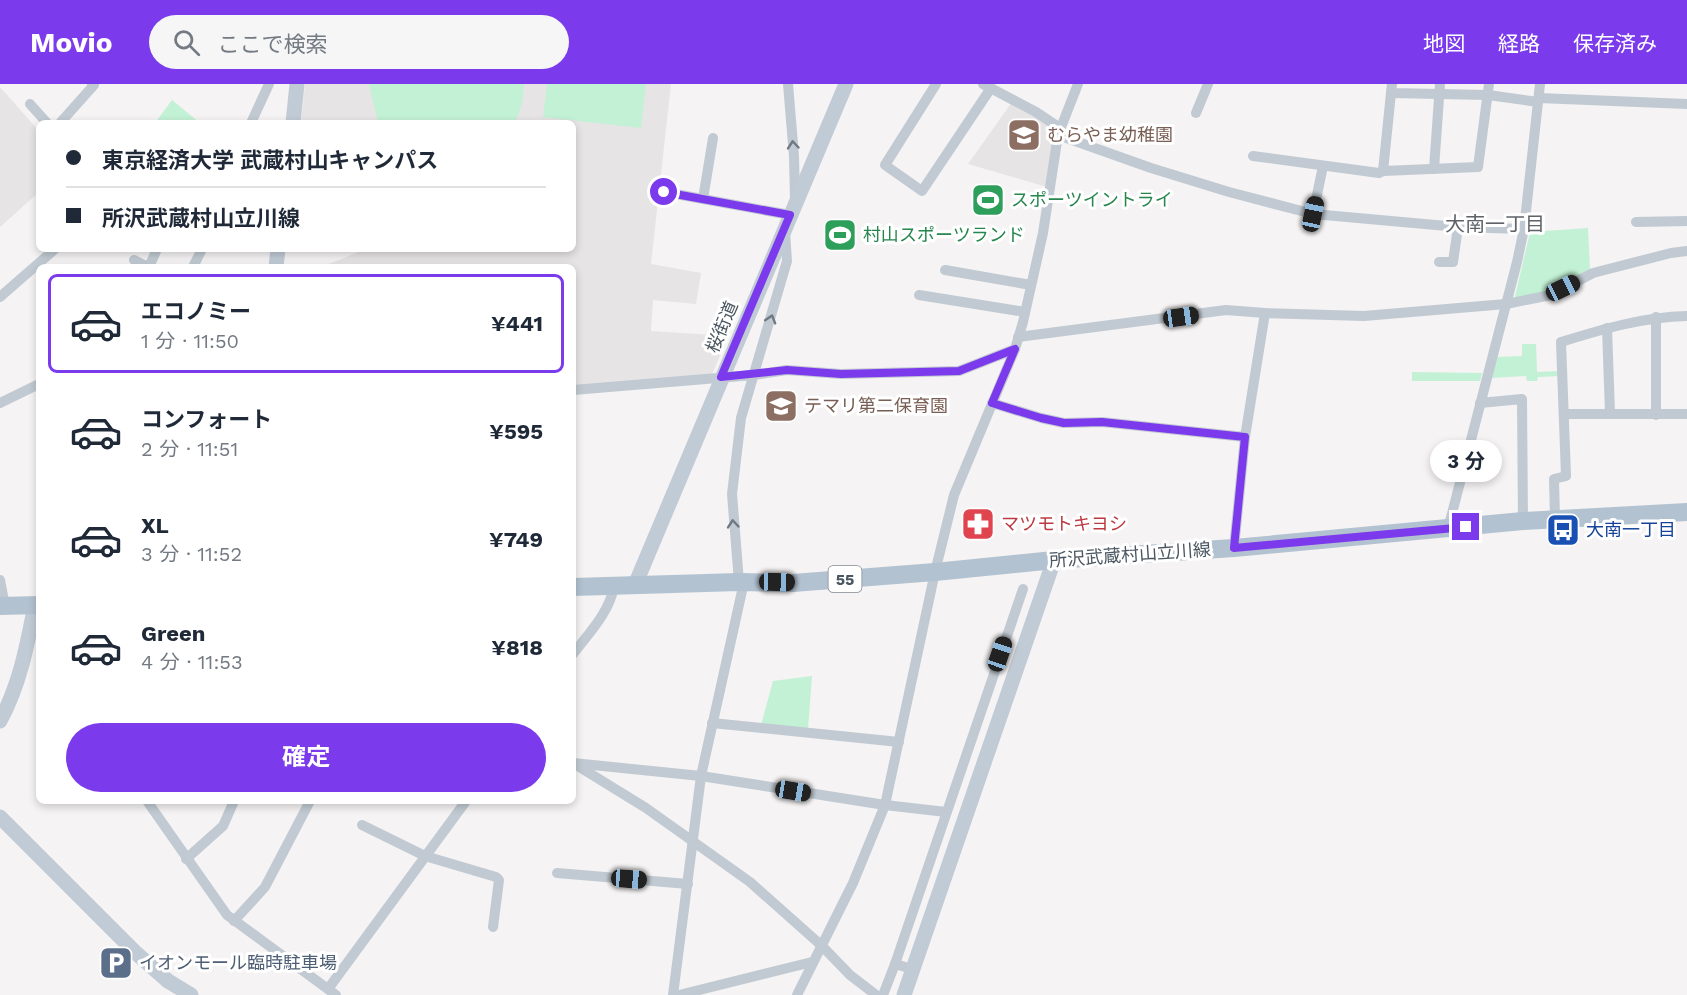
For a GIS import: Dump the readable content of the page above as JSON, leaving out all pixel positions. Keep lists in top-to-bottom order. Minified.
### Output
{"streets":{"main road":["所沢武蔵村山立川線","55"],"street":["桜街道"]},"crossings":[["桜街道","所沢武蔵村山立川線"]],"districts":["大南一丁目"],"places":{"school or university":["むらやま幼稚園","テマリ第二保育園"],"sports":["スポーツイントライ","村山スポーツランド"],"pharmacy":["マツモトキヨシ"],"bus stop":["大南一丁目"],"parking":["イオンモール臨時駐車場"]},"page":{"header":"Movio","search":"ここで検索","nav":["地図","経路","保存済み"],"banner":["東京経済大学 武蔵村山キャンパス","所沢武蔵村山立川線"],"list":[{"name":"エコノミー","note":"1 分 · 11:50","value":"¥441"},{"name":"コンフォート","note":"2 分 · 11:51","value":"¥595"},{"name":"XL","note":"3 分 · 11:52","value":"¥749"},{"name":"Green","note":"4 分 · 11:53","value":"¥818"}],"bubble":"3 分","buttons":"確定"}}
